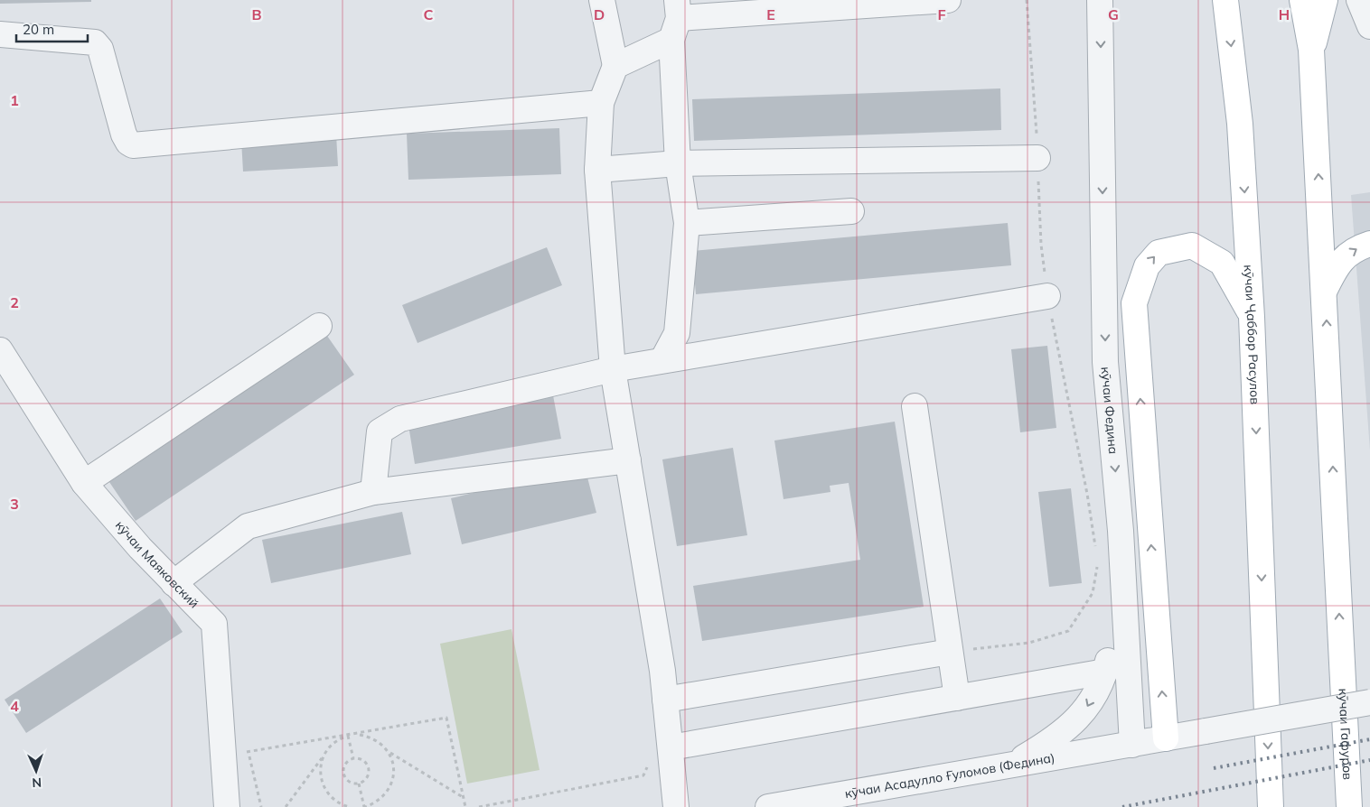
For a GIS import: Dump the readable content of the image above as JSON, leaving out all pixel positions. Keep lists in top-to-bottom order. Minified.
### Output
{"streets":{"main road":["кӯчаи Ҷаббор Расулов","кӯчаи Гафуров"],"street":["кӯчаи Федина","кӯчаи Маяковский","кӯчаи Асадулло Ғуломов (Федина)"]},"crossings":[["кӯчаи Федина","кӯчаи Асадулло Ғуломов (Федина)"]],"one_way":["кӯчаи Гафуров"],"scale_bar":"20 m","north":"bottom","grid":{"columns":["B","C","D","E","F","G","H"],"rows":["1","2","3","4"]}}
